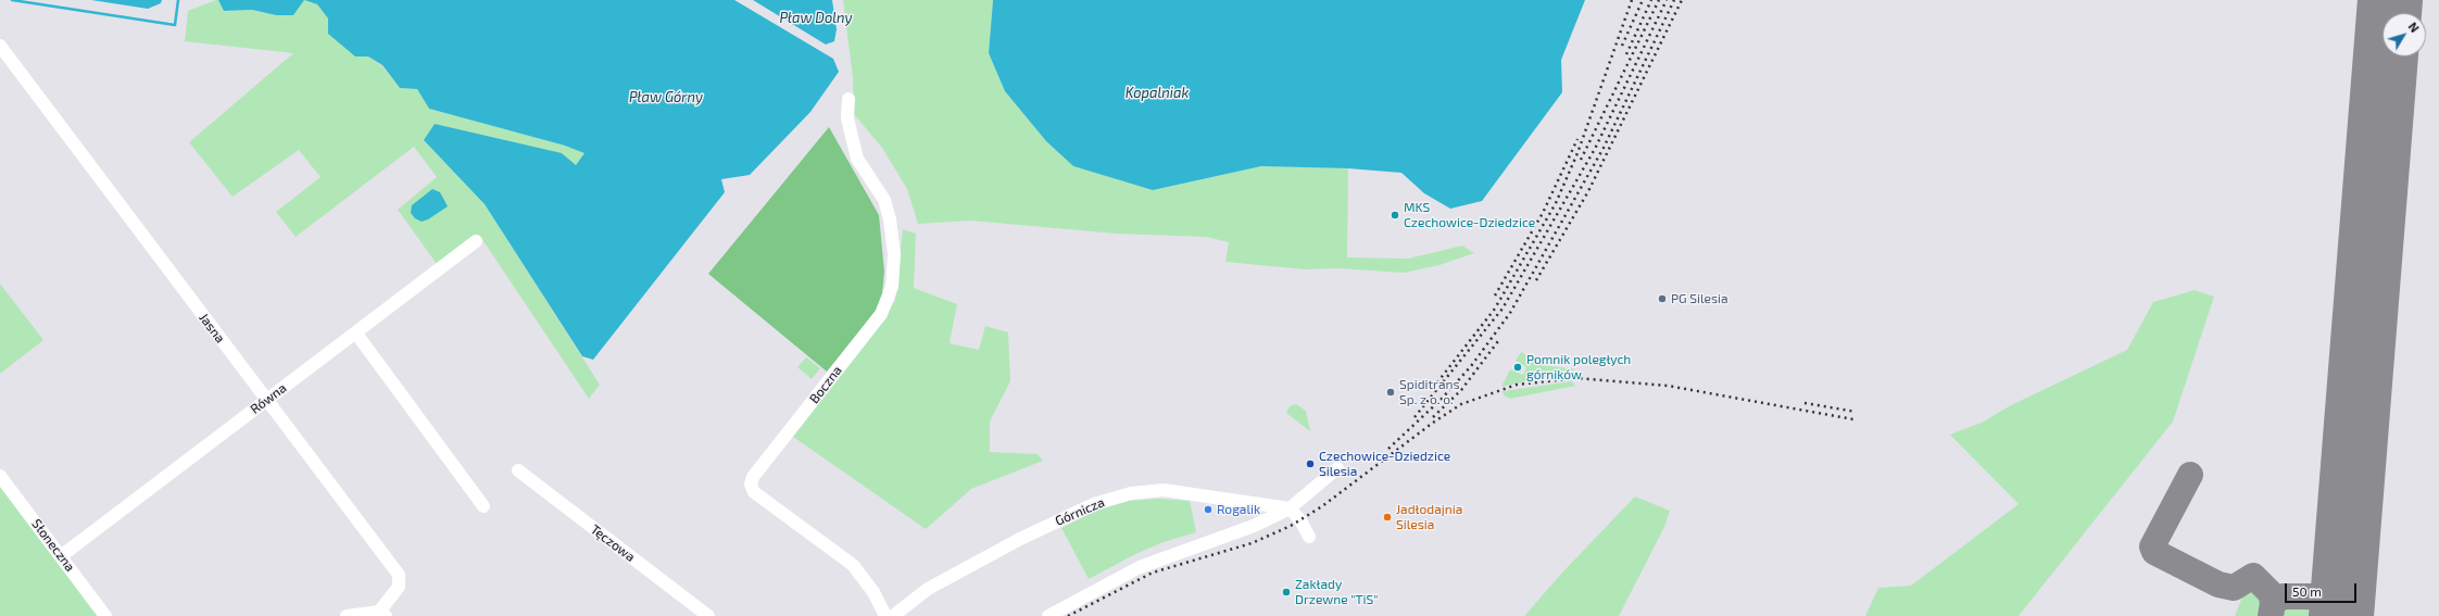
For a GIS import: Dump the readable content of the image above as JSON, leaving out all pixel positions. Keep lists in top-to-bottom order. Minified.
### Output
{"streets":{"street":["Jasna","Boczna","Równa","Górnicza","Tęczowa","Słoneczna"]},"crossings":[["Jasna","Równa"],["Równa","Słoneczna"]],"water":["Pław Dolny","Kopalniak","Pław Górny"],"places":["MKS Czechowice-Dziedzice","PG Silesia","Pomnik poległych górników","Spiditrans Sp. z o. o.","Czechowice-Dziedzice Silesia","Rogalik","Jadłodajnia Silesia","Zakłady Drzewne \"TiS\""],"scale_bar":"50 m","north":"top right"}
